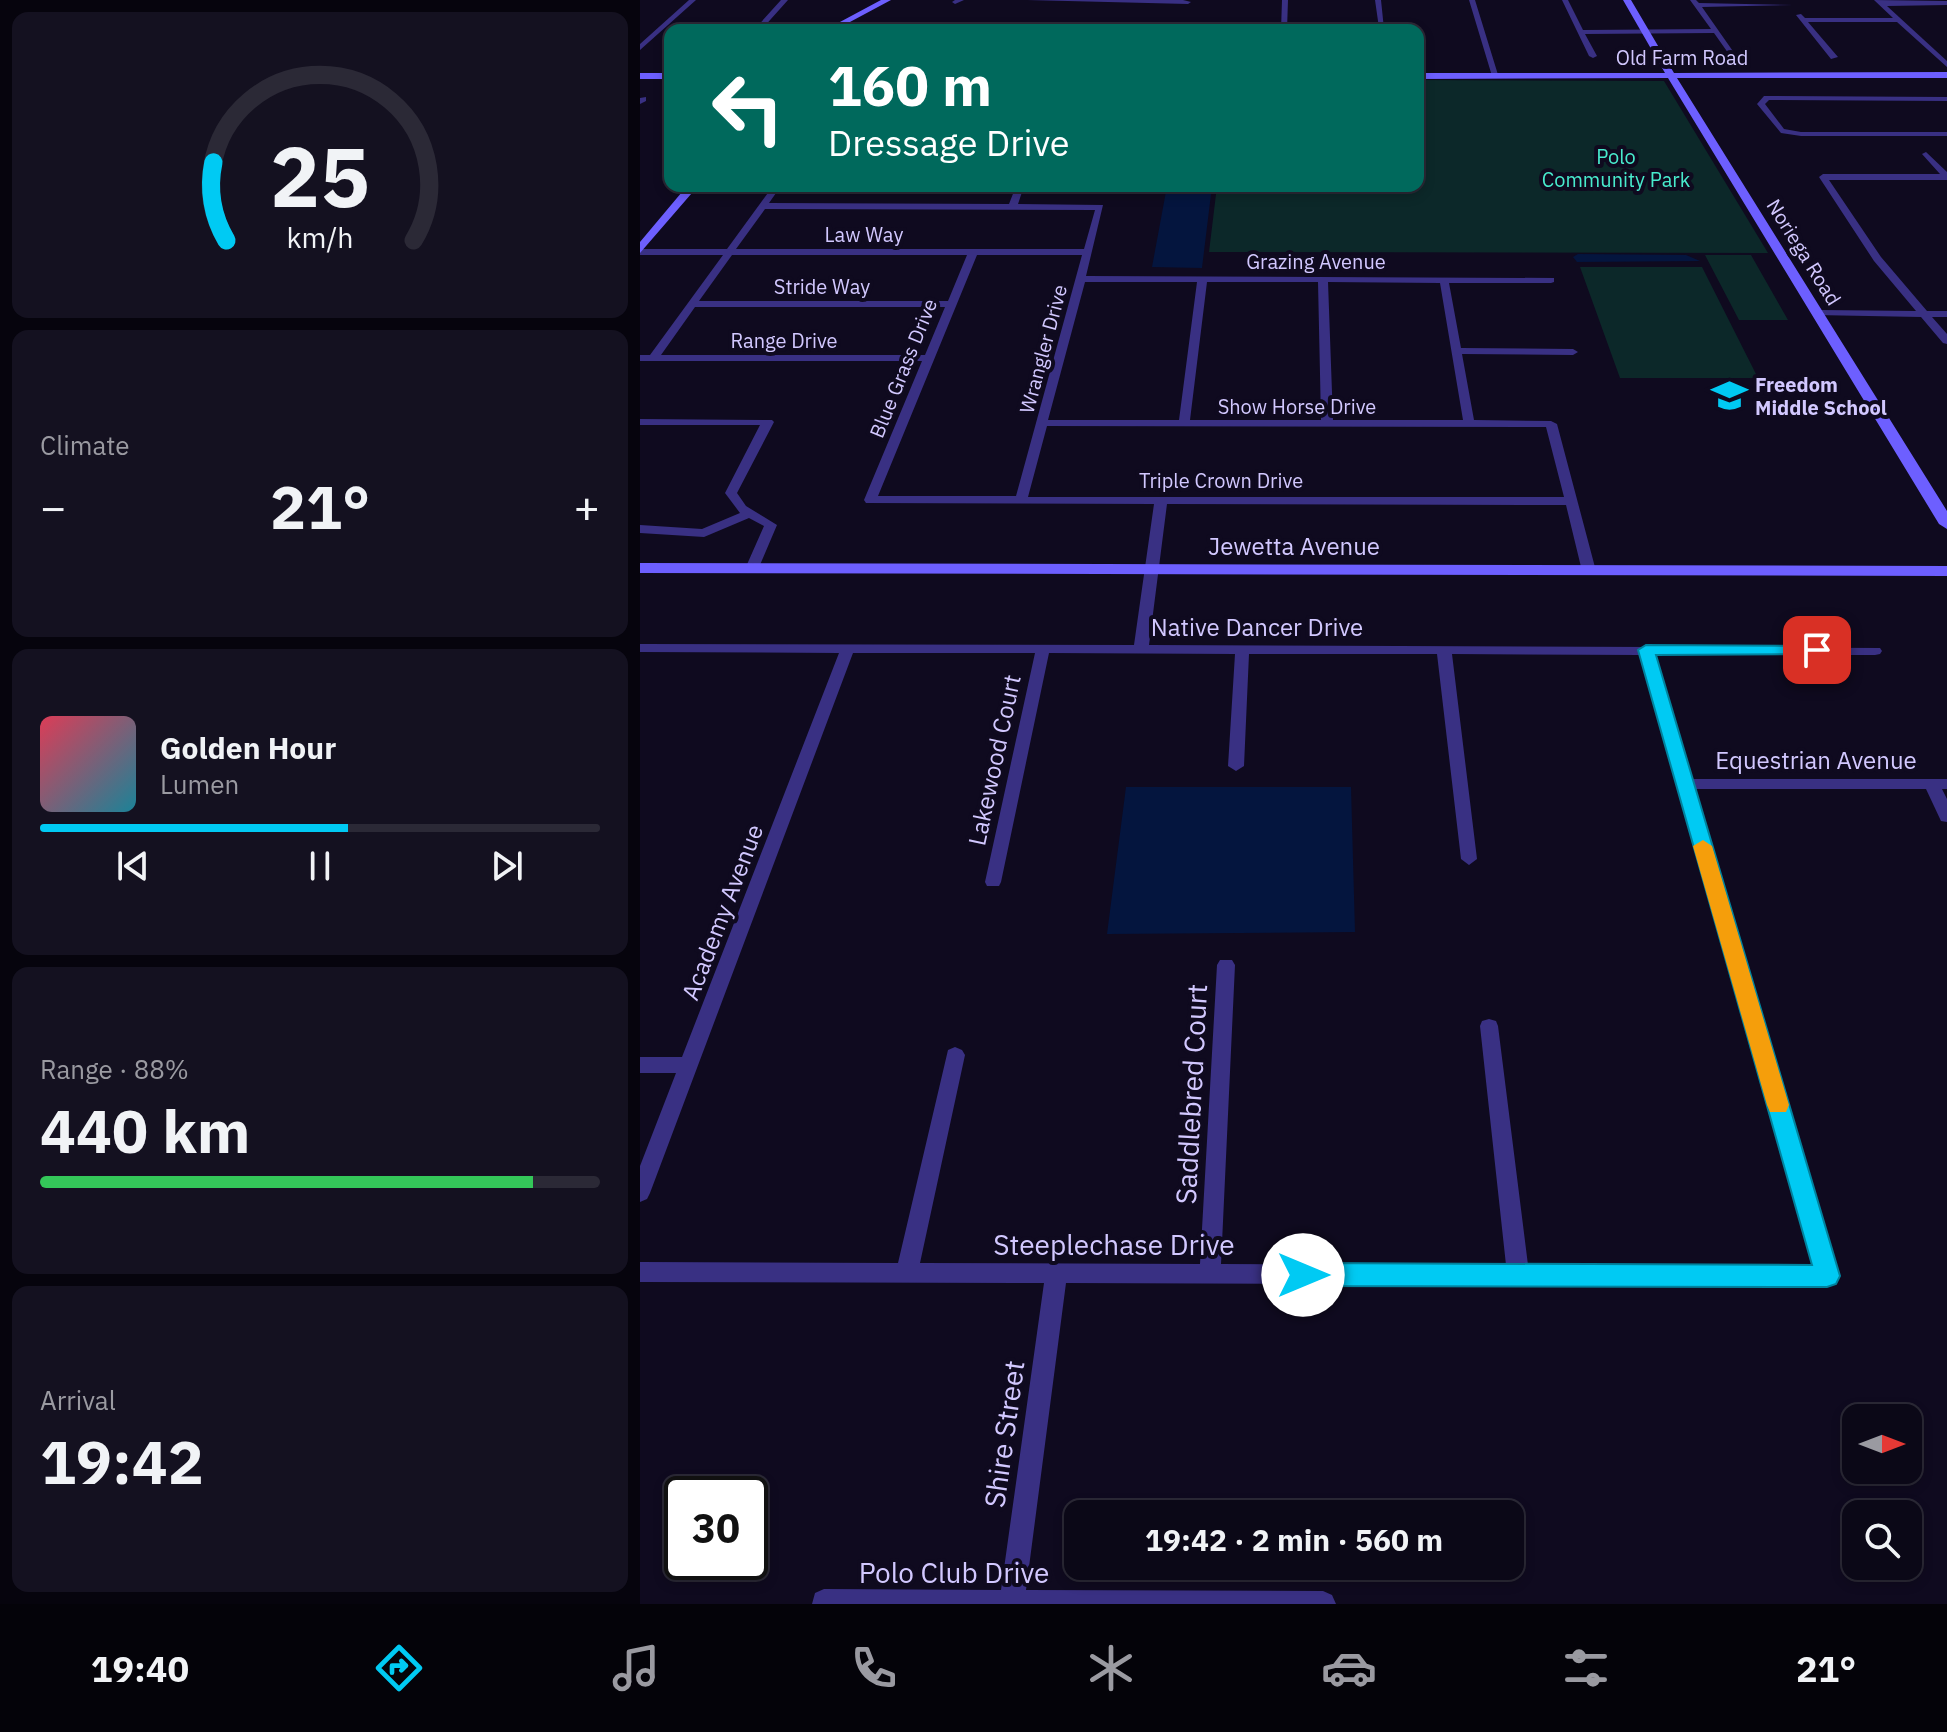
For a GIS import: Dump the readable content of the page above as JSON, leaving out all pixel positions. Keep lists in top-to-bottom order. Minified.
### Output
{"streets":{"street":["Old Farm Road","Law Way","Noriega Road","Grazing Avenue","Stride Way","Range Drive","Wrangler Drive","Blue Grass Drive","Show Horse Drive","Triple Crown Drive","Jewetta Avenue","Native Dancer Drive","Lakewood Court","Equestrian Avenue","Academy Avenue","Saddlebred Court","Steeplechase Drive","Shire Street","Polo Club Drive"]},"crossings":[["Old Farm Road","Noriega Road"],["Law Way","Wrangler Drive"],["Law Way","Blue Grass Drive"],["Grazing Avenue","Wrangler Drive"],["Stride Way","Blue Grass Drive"],["Range Drive","Blue Grass Drive"],["Wrangler Drive","Show Horse Drive"],["Wrangler Drive","Triple Crown Drive"],["Blue Grass Drive","Triple Crown Drive"],["Show Horse Drive","Triple Crown Drive"],["Native Dancer Drive","Lakewood Court"],["Native Dancer Drive","Academy Avenue"],["Equestrian Avenue","Steeplechase Drive"],["Saddlebred Court","Steeplechase Drive"],["Steeplechase Drive","Shire Street"],["Shire Street","Polo Club Drive"]],"parks":["Polo Community Park"],"places":{"school or university":["Freedom Middle School"]},"north":"right","page":{"turn":["160 m","Dressage Drive"],"tile":["Climate",["Range · 88%","440 km"],["Arrival","19:42"]],"heat":["−","21°","+"],"song":["Golden Hour","Lumen"],"limit":"30","trip":"19:42 · 2 min · 560 m","tabs":["19:40","21°"],"gauge":["25","km/h"]}}
